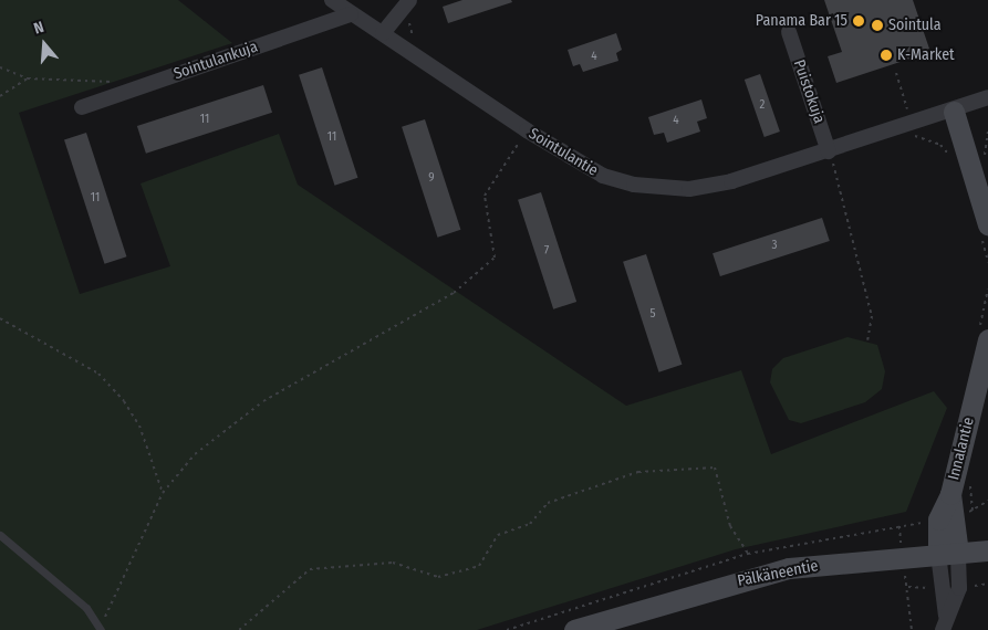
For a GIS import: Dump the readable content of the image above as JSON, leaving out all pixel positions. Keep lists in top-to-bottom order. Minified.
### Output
{"streets":{"main road":["Innalantie","Pälkäneentie"],"street":["Sointulankuja","Puistokuja","Sointulantie"]},"crossings":[["Sointulankuja","Sointulantie"],["Puistokuja","Sointulantie"],["Innalantie","Pälkäneentie"]],"places":["Panama Bar 15","Sointula","K-Market"],"house_numbers":["4","2","11","4","11","9","11","3","7","5"],"north":"top"}
